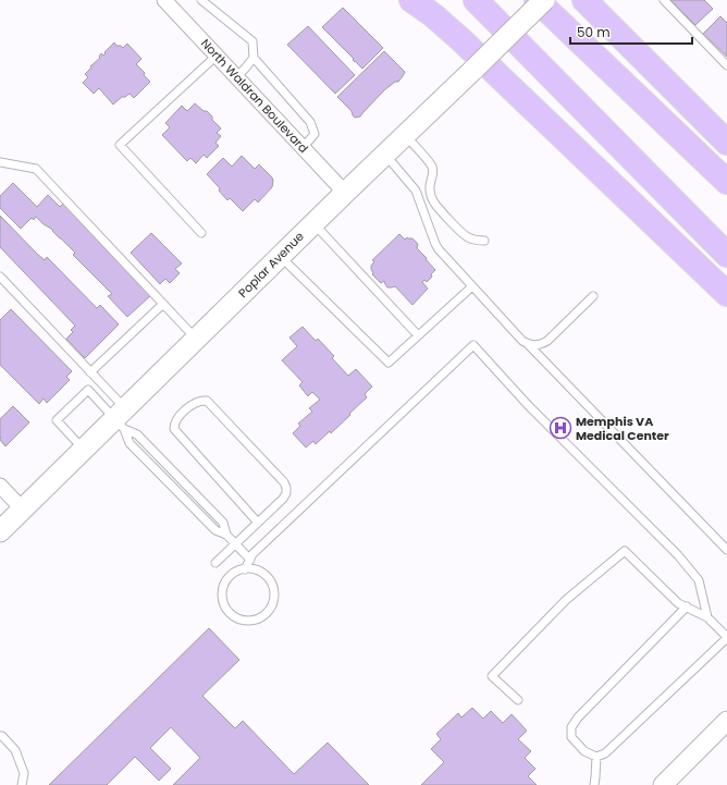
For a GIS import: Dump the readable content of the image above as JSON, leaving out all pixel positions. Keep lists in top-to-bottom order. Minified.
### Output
{"streets":{"main road":["Poplar Avenue"],"street":["North Waldran Boulevard"]},"crossings":[["North Waldran Boulevard","Poplar Avenue"]],"places":{"hospital":["Memphis VA Medical Center"]},"scale_bar":"50 m"}
